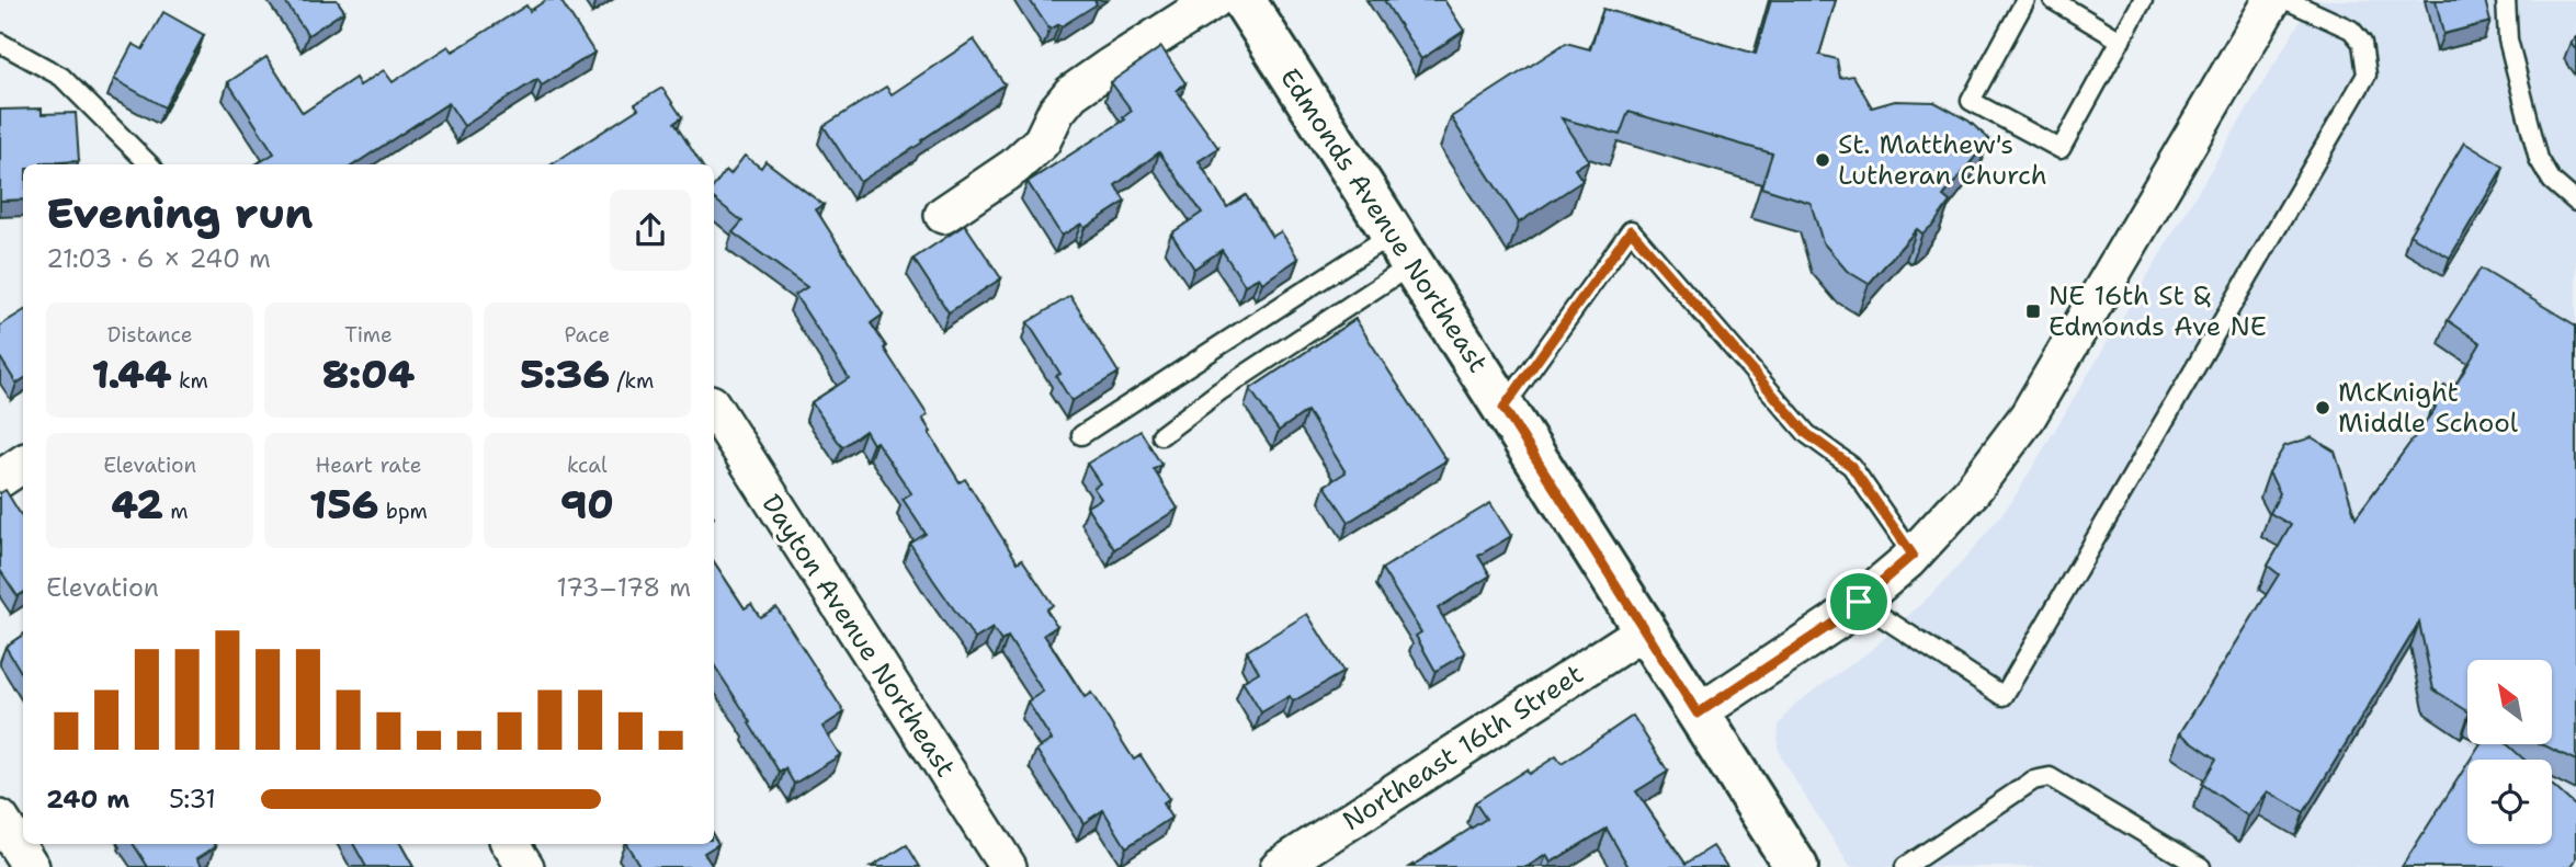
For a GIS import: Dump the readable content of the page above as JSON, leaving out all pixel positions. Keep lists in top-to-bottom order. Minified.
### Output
{"streets":{"street":["Edmonds Avenue Northeast","Dayton Avenue Northeast","Northeast 16th Street"]},"crossings":[["Edmonds Avenue Northeast","Northeast 16th Street"]],"places":{"other":["St. Matthew's Lutheran Church","McKnight Middle School"],"transit":["NE 16th St & Edmonds Ave NE"]},"north":"top left","page":{"heading":["Evening run","21:03 · 6 × 240 m"],"stats":[["Distance","1.44 km"],["Time","8:04"],["Pace","5:36 /km"],["Elevation","42 m"],["Heart rate","156 bpm"],["kcal","90"]],"chart":["Elevation","173–178 m"],"list":[{"name":"240 m","note":"5:31"}]}}
